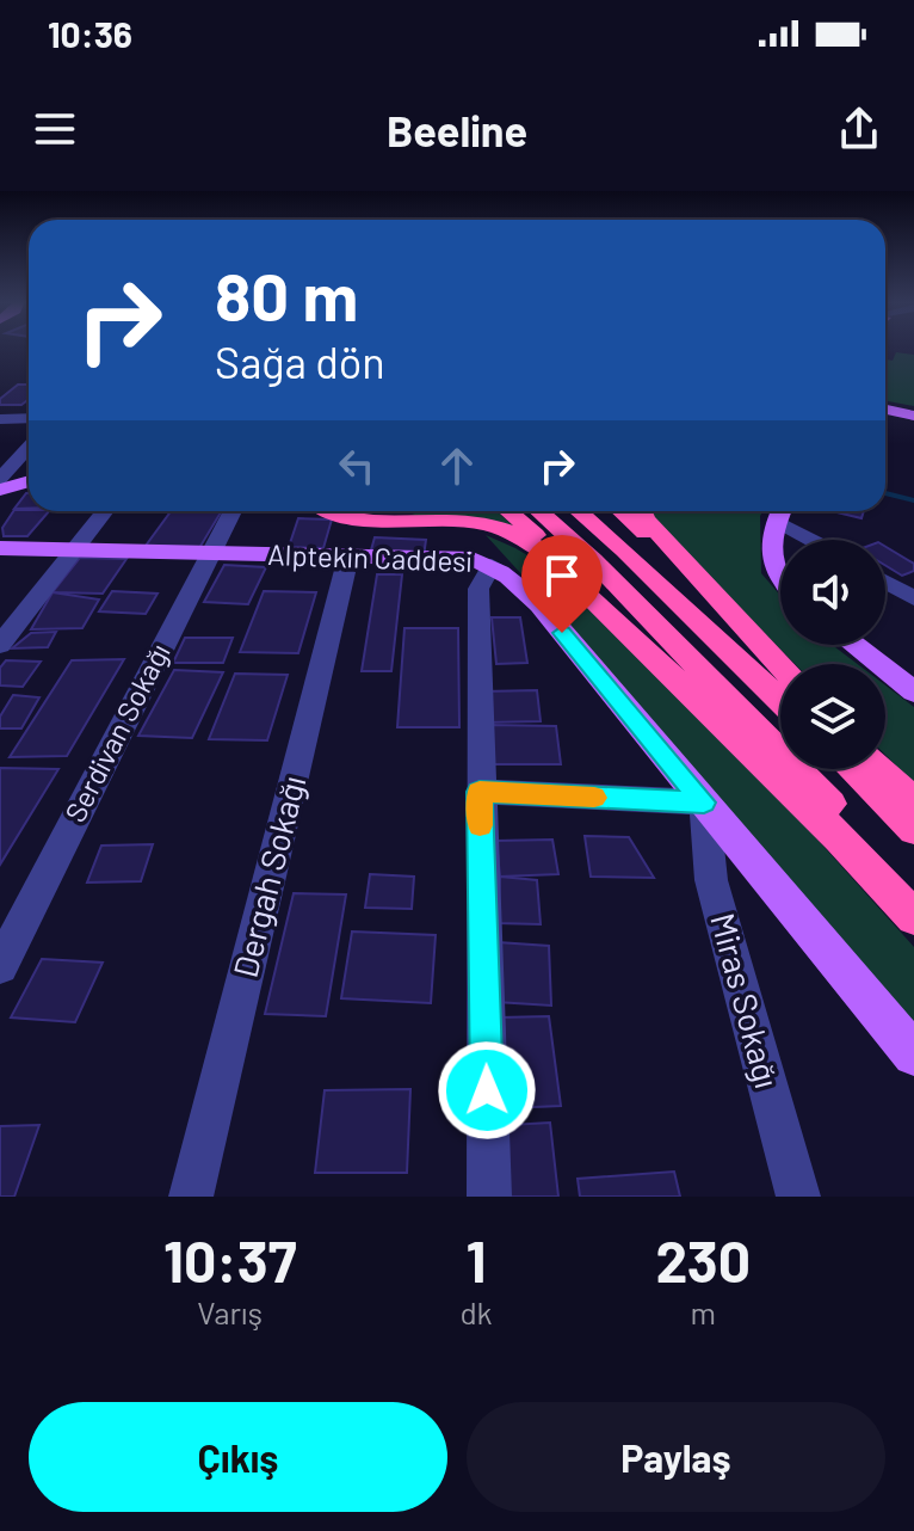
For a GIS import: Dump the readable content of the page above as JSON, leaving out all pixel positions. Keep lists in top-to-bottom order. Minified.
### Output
{"streets":{"main road":["Alptekin Caddesi"],"street":["Serdivan Sokağı","Dergah Sokağı","Miras Sokağı"]},"crossings":[["Alptekin Caddesi","Serdivan Sokağı"],["Alptekin Caddesi","Dergah Sokağı"],["Alptekin Caddesi","Miras Sokağı"]],"page":{"status":"10:36","header":"Beeline","turn":["80 m","Sağa dön"],"eta":["10:37","Varış","1","dk","230","m"],"buttons":["Çıkış","Paylaş"]}}
